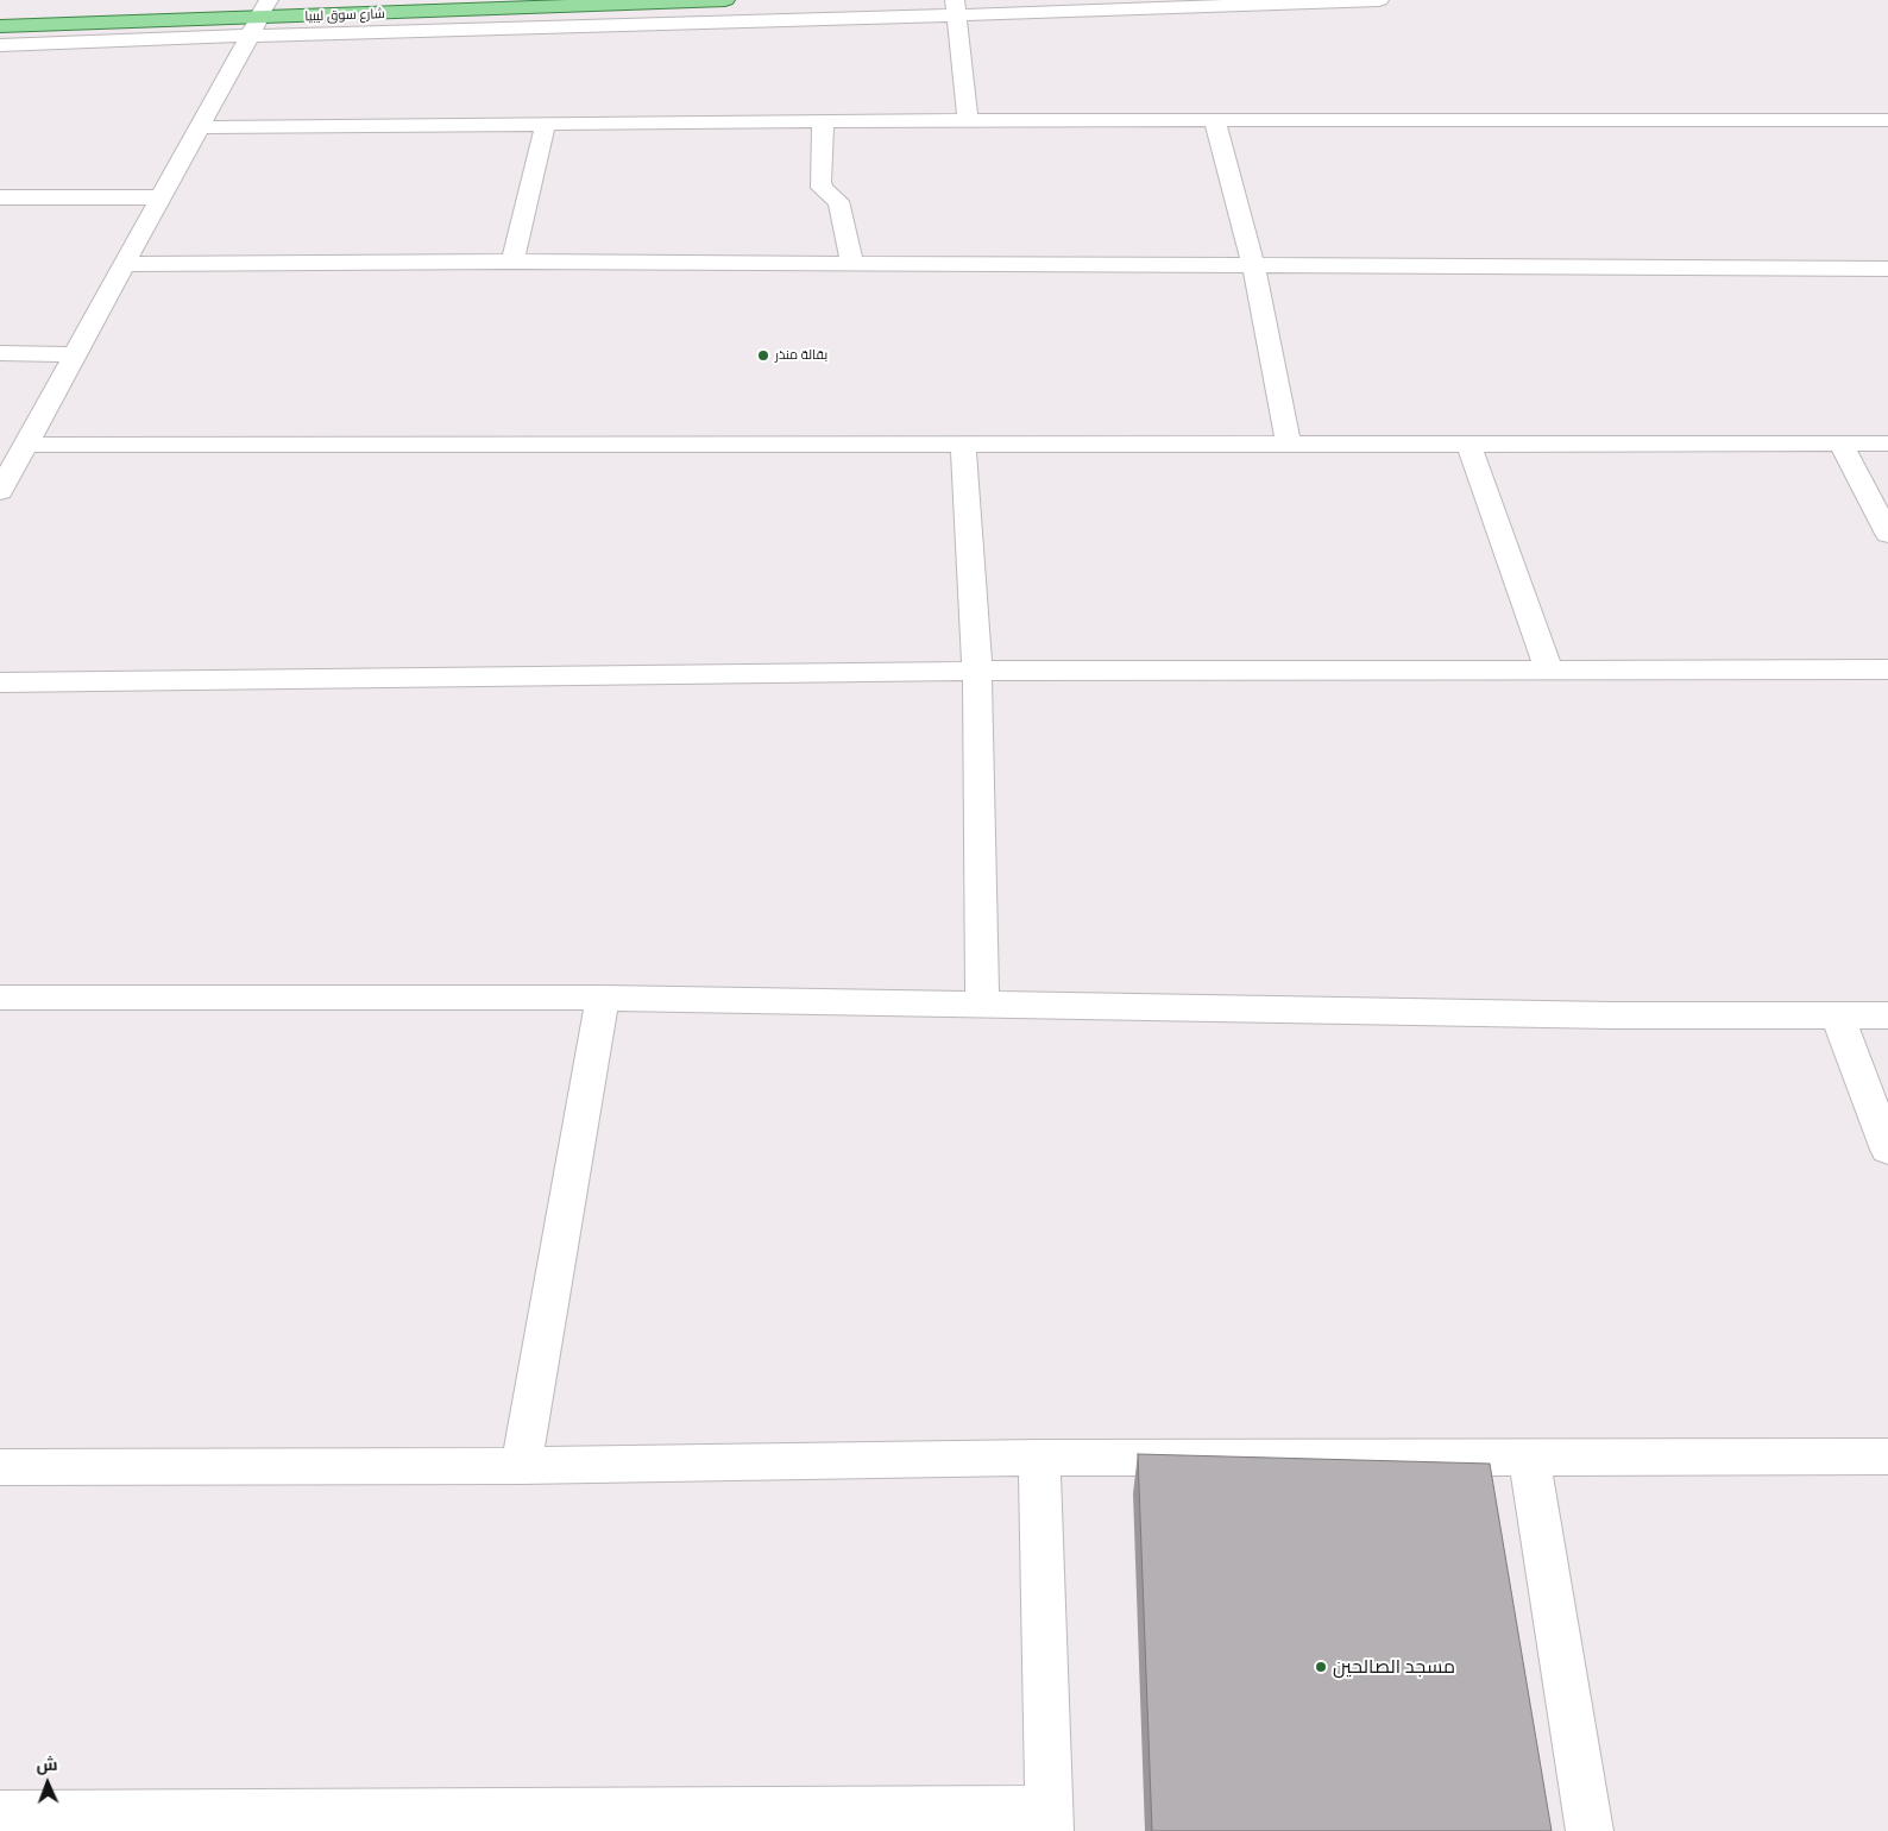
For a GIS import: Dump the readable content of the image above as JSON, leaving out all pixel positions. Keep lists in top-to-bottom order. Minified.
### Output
{"streets":{"main road":["شارع سوق ليبيا"]},"places":["بقالة منذر","مسجد الصالحين"],"north":"top"}
